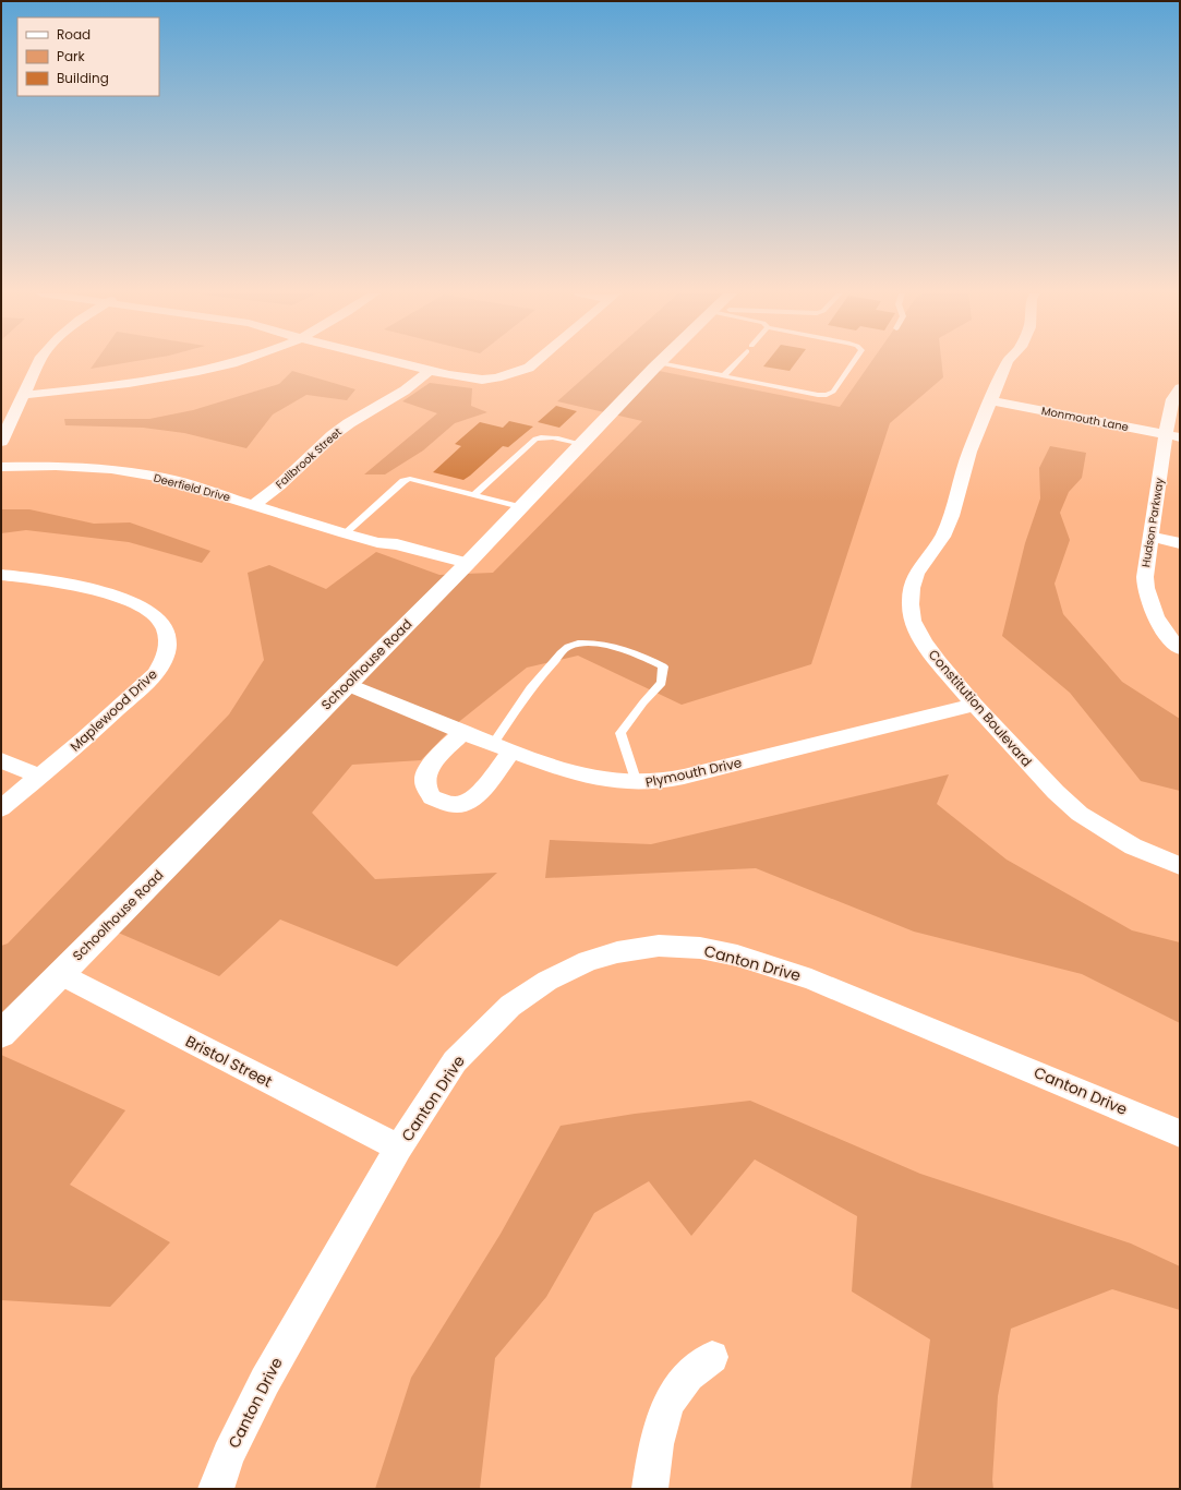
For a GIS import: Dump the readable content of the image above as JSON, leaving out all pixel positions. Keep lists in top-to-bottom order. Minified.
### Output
{"streets":{"street":["Monmouth Lane","Fallbrook Street","Deerfield Drive","Hudson Parkway","Schoolhouse Road","Constitution Boulevard","Maplewood Drive","Plymouth Drive","Canton Drive","Bristol Street"]},"crossings":[["Monmouth Lane","Hudson Parkway"],["Monmouth Lane","Constitution Boulevard"],["Fallbrook Street","Deerfield Drive"],["Deerfield Drive","Schoolhouse Road"],["Schoolhouse Road","Plymouth Drive"],["Schoolhouse Road","Bristol Street"],["Constitution Boulevard","Plymouth Drive"],["Canton Drive","Bristol Street"]],"legend":["Road","Park","Building"]}
